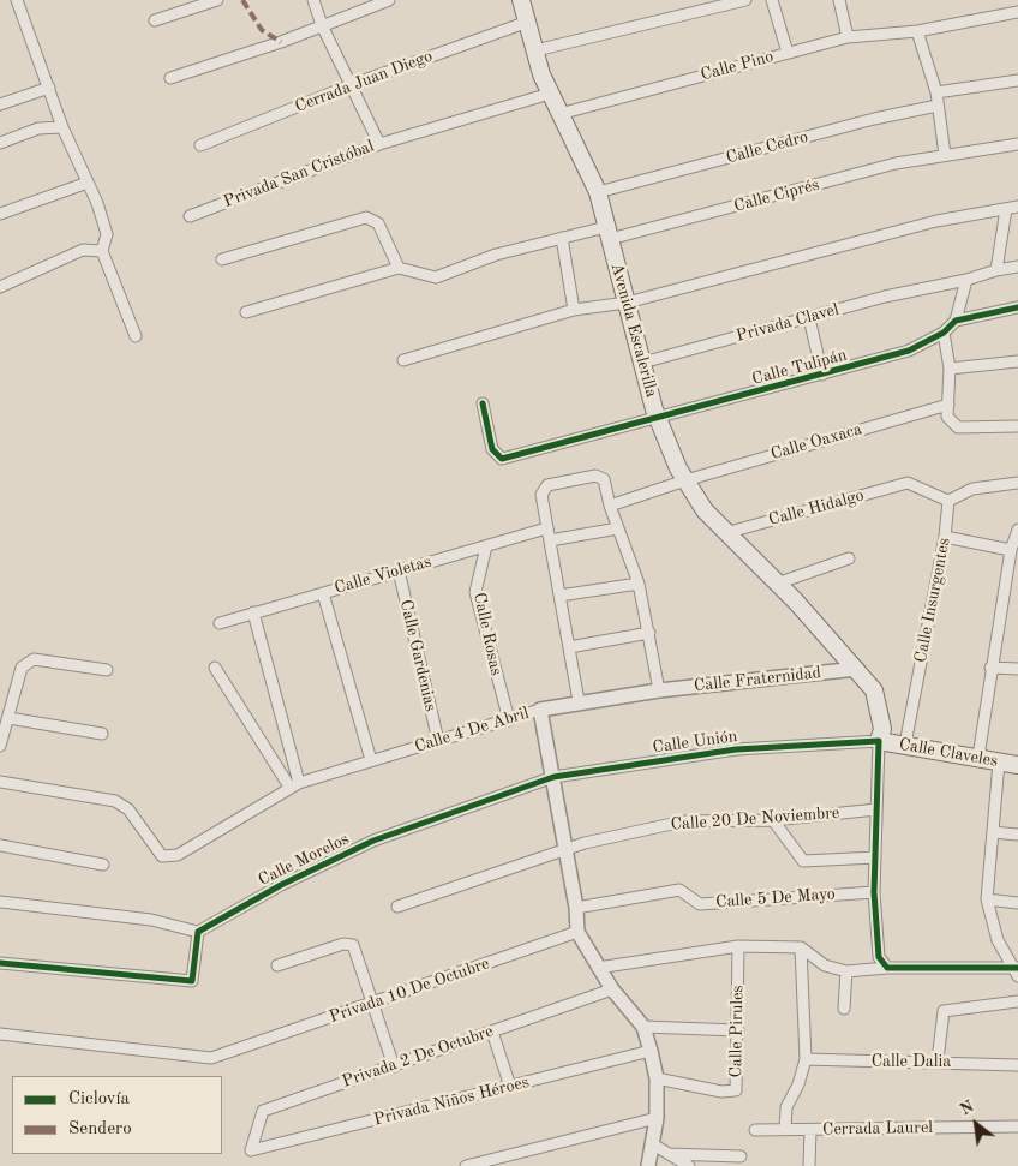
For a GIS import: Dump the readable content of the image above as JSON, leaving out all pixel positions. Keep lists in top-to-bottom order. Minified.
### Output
{"streets":{"main road":["Avenida Escalerilla","Calle Claveles"],"street":["Calle Pino","Cerrada Juan Diego","Calle Cedro","Privada San Cristóbal","Calle Ciprés","Privada Clavel","Calle Tulipán","Calle Oaxaca","Calle Hidalgo","Calle Violetas","Calle Insurgentes","Calle Rosas","Calle Gardenias","Calle Fraternidad","Calle 4 De Abril","Calle Unión","Calle 20 De Noviembre","Calle Morelos","Calle 5 De Mayo","Privada 10 De Octubre","Calle Pirules","Privada 2 De Octubre","Calle Dalia","Privada Niños Héroes","Cerrada Laurel"]},"crossings":[["Calle Pino","Avenida Escalerilla"],["Cerrada Juan Diego","Avenida Escalerilla"],["Calle Cedro","Avenida Escalerilla"],["Privada San Cristóbal","Avenida Escalerilla"],["Calle Ciprés","Avenida Escalerilla"],["Privada Clavel","Avenida Escalerilla"],["Avenida Escalerilla","Calle Tulipán"],["Avenida Escalerilla","Calle Oaxaca"],["Avenida Escalerilla","Calle Hidalgo"],["Avenida Escalerilla","Calle Fraternidad"],["Avenida Escalerilla","Calle Unión"],["Avenida Escalerilla","Calle Claveles"],["Calle Hidalgo","Calle Insurgentes"],["Calle Violetas","Calle Rosas"],["Calle Violetas","Calle Gardenias"],["Calle Insurgentes","Calle Claveles"],["Calle Rosas","Calle 4 De Abril"],["Calle Gardenias","Calle 4 De Abril"],["Calle Fraternidad","Calle 4 De Abril"],["Calle Unión","Calle Claveles"],["Calle Unión","Calle Morelos"],["Privada 2 De Octubre","Privada Niños Héroes"]],"legend":["Ciclovía","Sendero"],"north":"top left"}
